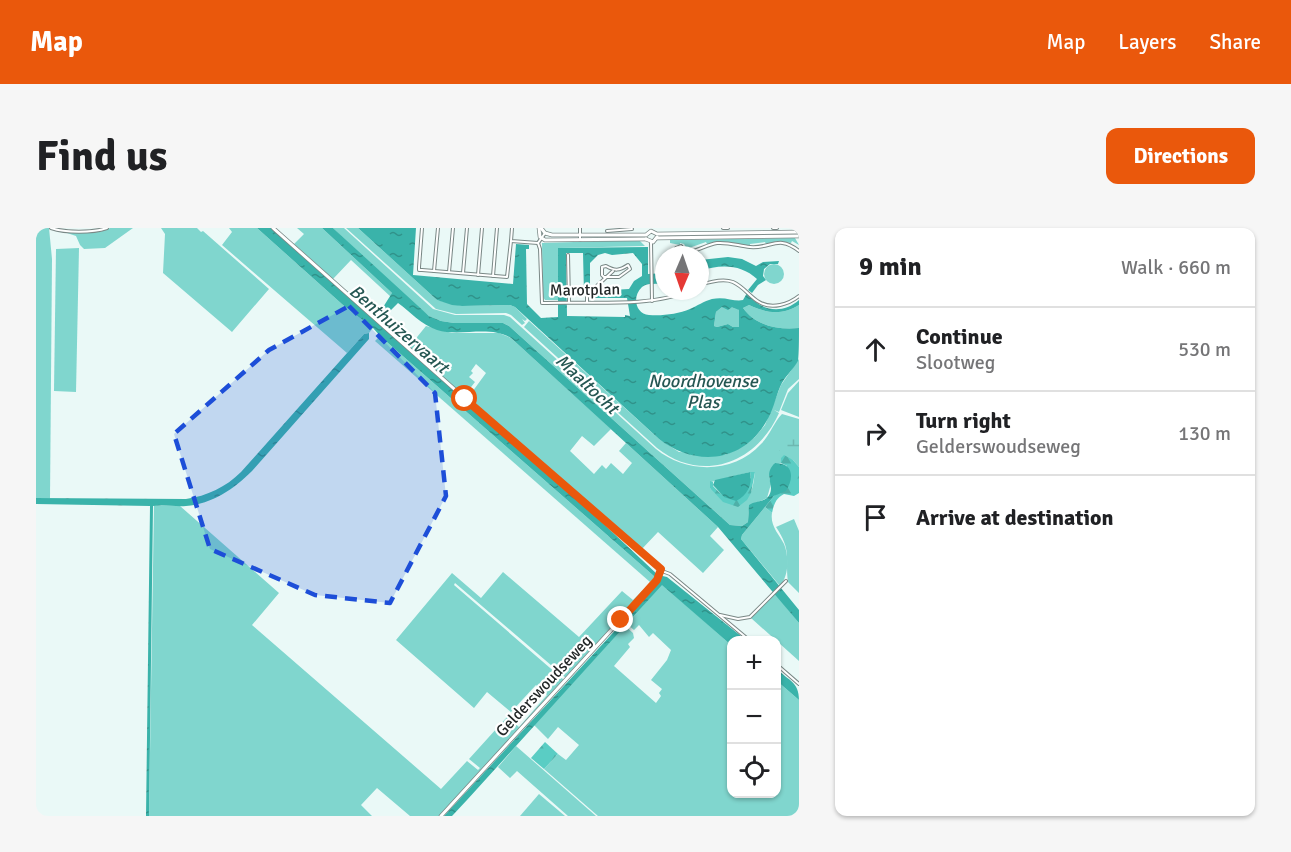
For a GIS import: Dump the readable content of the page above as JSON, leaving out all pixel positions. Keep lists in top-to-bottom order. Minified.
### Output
{"streets":{"street":["Marotplan","Gelderswoudseweg"]},"water":["Benthuizervaart","Noordhovense Plas","Maaltocht"],"north":"bottom","page":{"header":"Map","nav":["Map","Layers","Share"],"buttons":"Directions","title":"Find us","heading":["9 min","Walk · 660 m"],"list":[["Continue","Slootweg","530 m"],["Turn right","Gelderswoudseweg","130 m"],"Arrive at destination"],"map_buttons":["+","−"]}}
